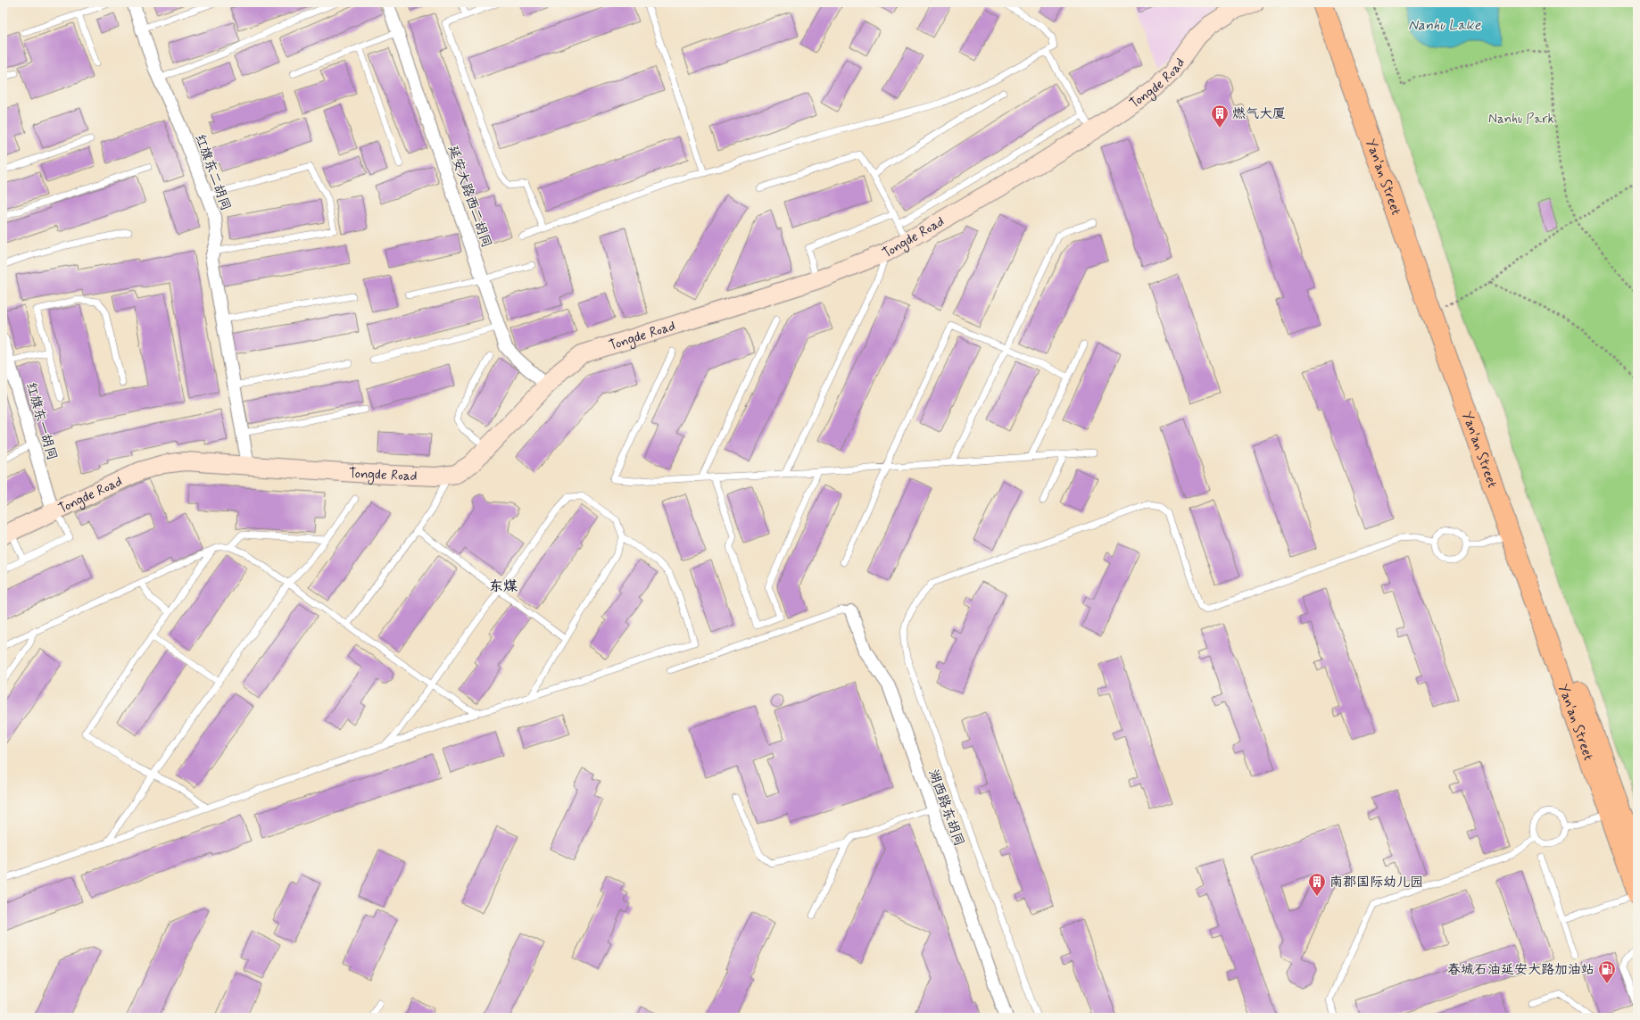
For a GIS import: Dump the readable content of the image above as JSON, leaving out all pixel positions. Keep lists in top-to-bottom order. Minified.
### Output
{"streets":{"main road":["Yan'an Street"],"street":["Tongde Road","红旗东二胡同","延安大路西二胡同","红旗东一胡同","湖西路东胡同"]},"crossings":[["Tongde Road","红旗东二胡同"],["Tongde Road","延安大路西二胡同"],["Tongde Road","红旗东一胡同"]],"districts":["东煤"],"water":["Nanhu Lake"],"parks":["Nanhu Park"],"places":{"building":["燃气大厦","南郡国际幼儿园"],"fuel station":["春城石油延安大路加油站"]}}
